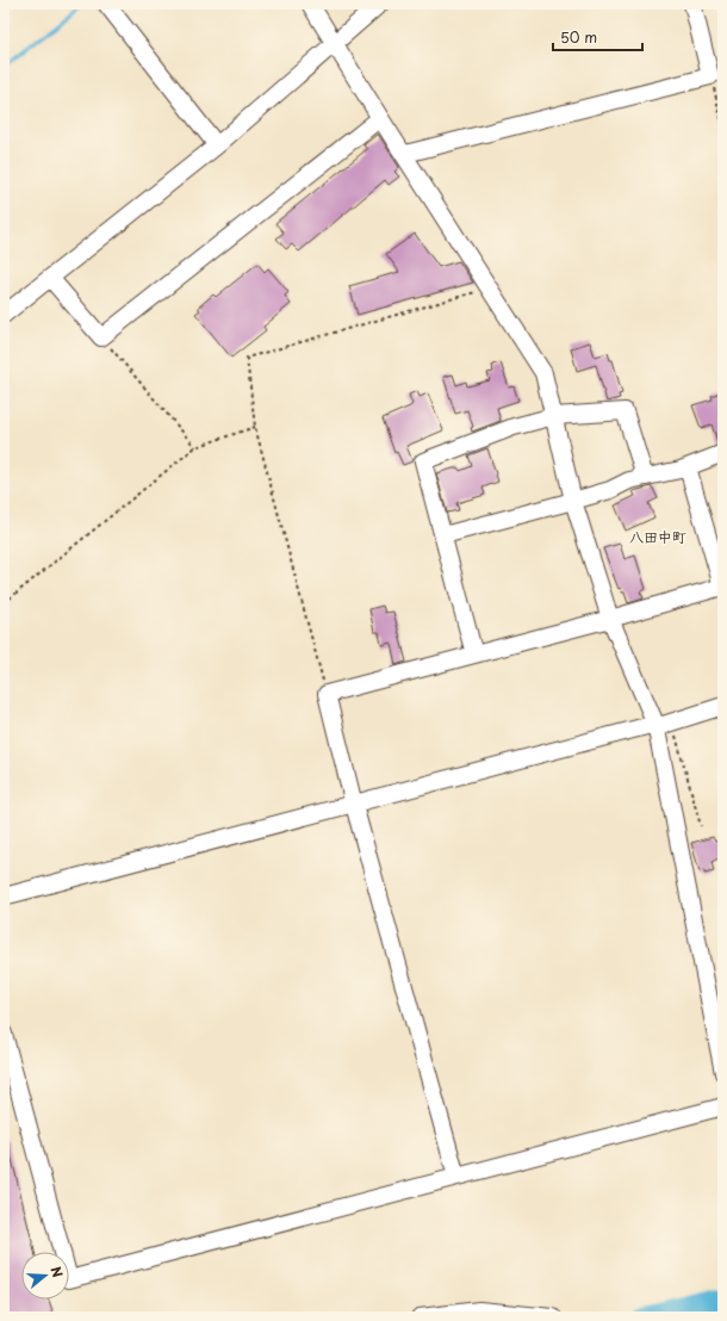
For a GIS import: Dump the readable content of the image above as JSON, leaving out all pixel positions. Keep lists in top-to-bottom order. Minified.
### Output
{"districts":["八田中町"],"scale_bar":"50 m","north":"right"}
